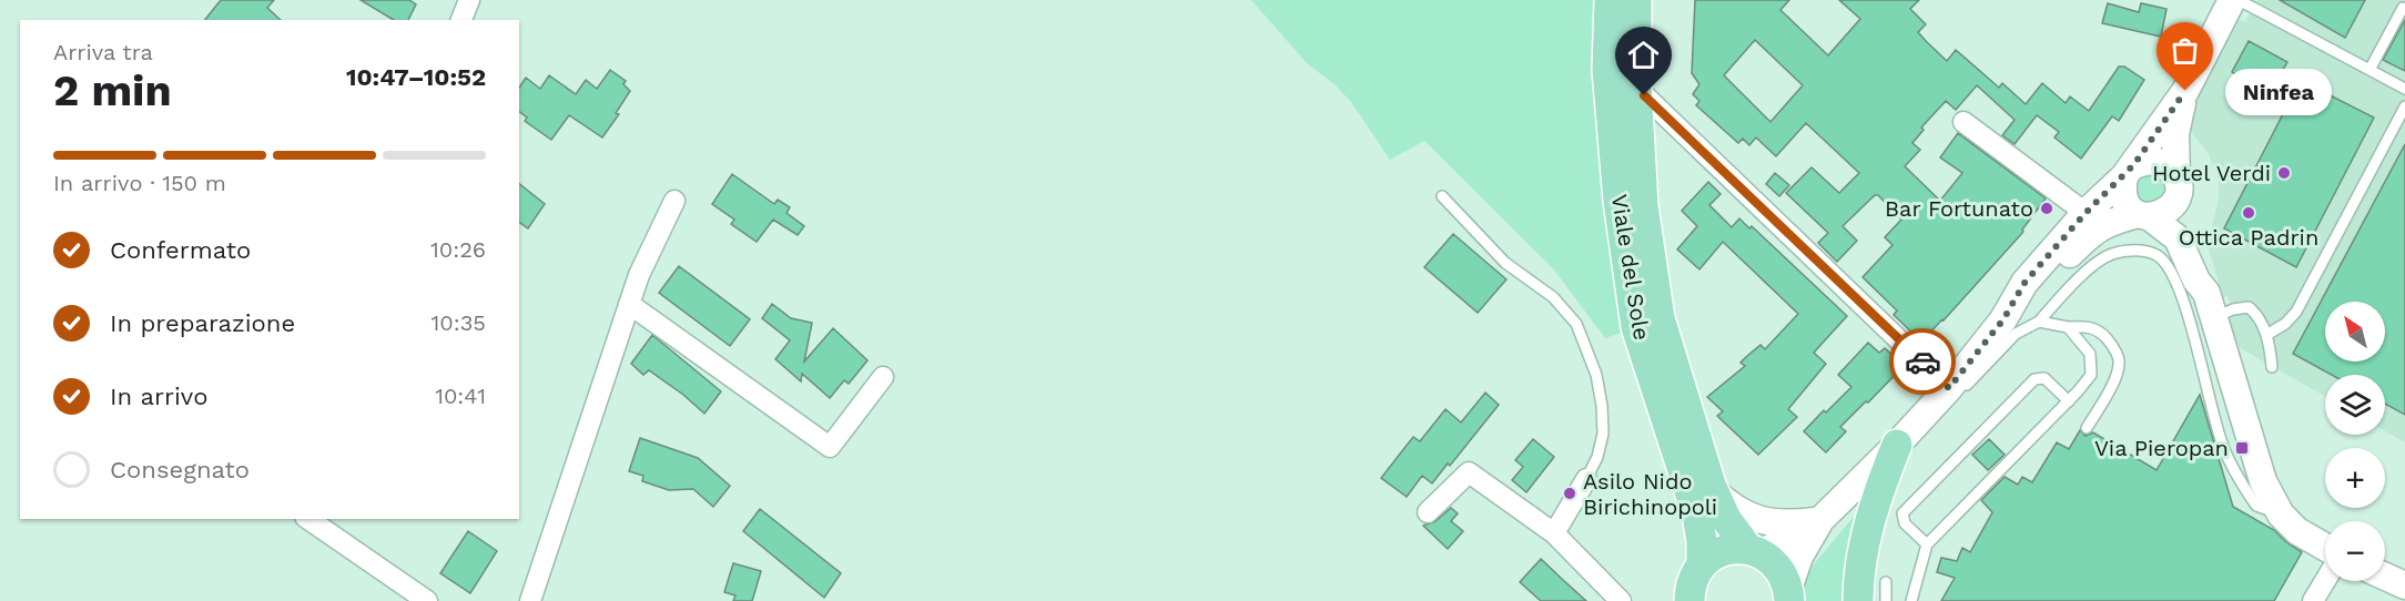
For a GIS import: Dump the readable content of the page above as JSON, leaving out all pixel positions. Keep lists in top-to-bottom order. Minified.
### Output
{"streets":{"main road":["Viale del Sole"]},"places":{"other":["Ninfea","Hotel Verdi","Bar Fortunato","Ottica Padrin","Asilo Nido Birichinopoli"],"transit":["Via Pieropan"]},"north":"top left","page":{"heading":["2 min","Arriva tra","10:47–10:52"],"bubble":"Ninfea","bar":"In arrivo · 150 m","list":[["Confermato","10:26"],["In preparazione","10:35"],["In arrivo","10:41"],"Consegnato"],"map_buttons":["+","−"]}}
